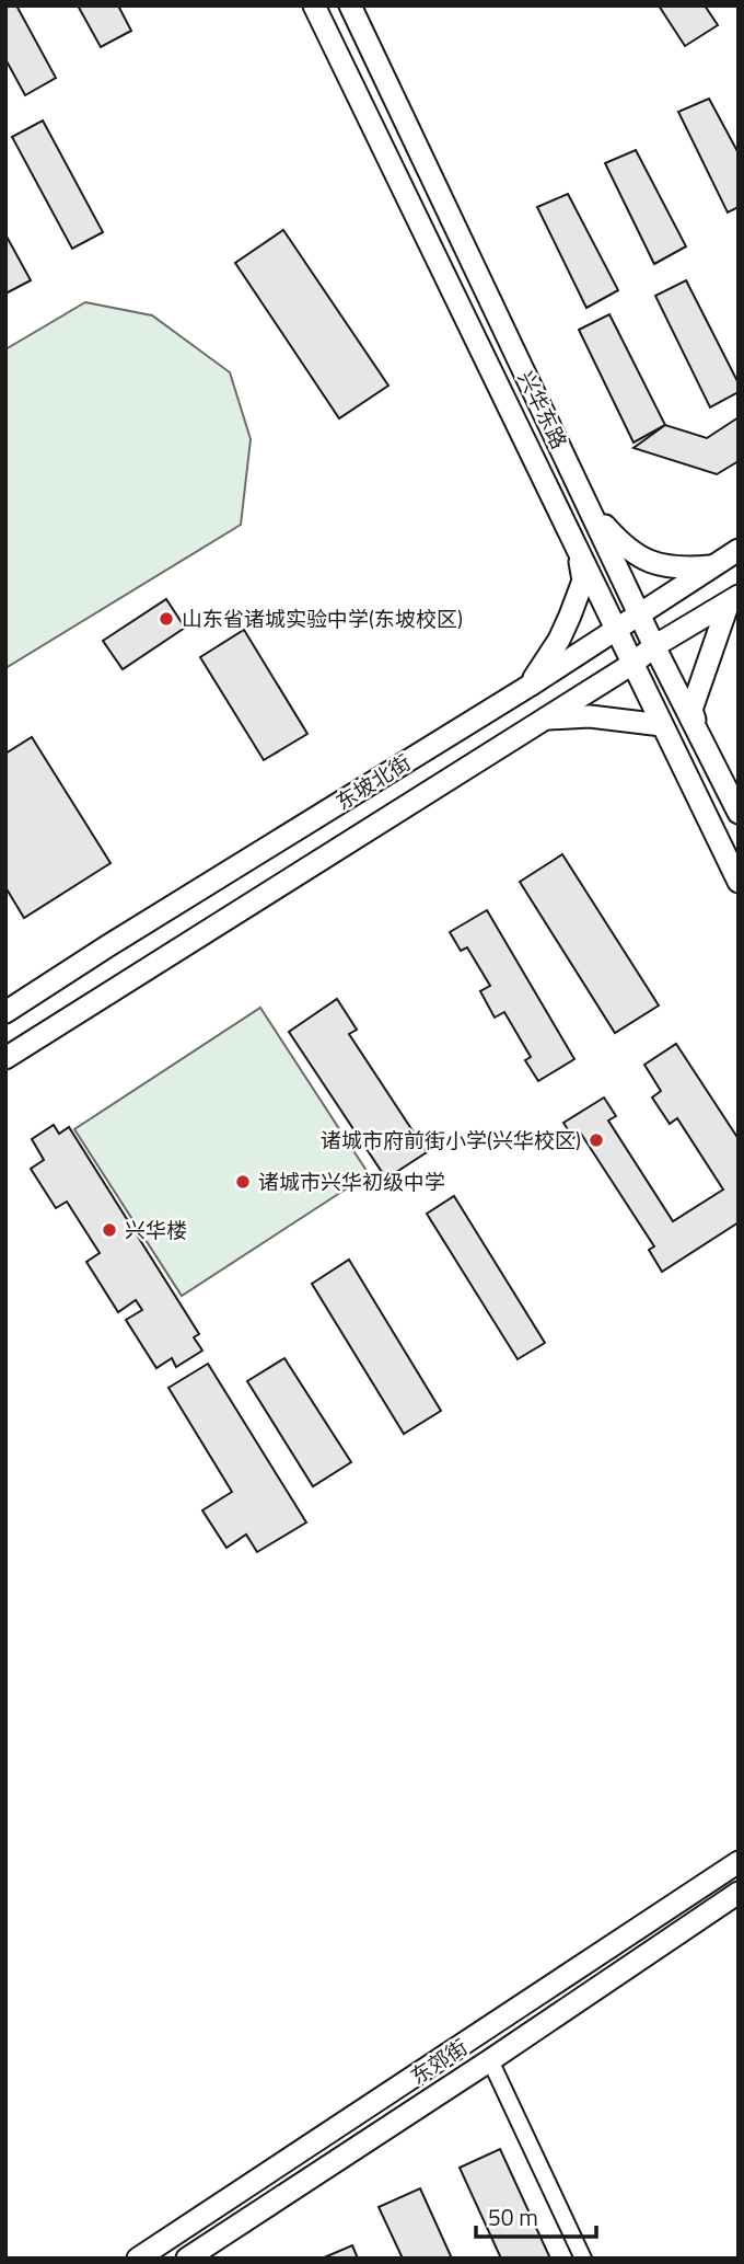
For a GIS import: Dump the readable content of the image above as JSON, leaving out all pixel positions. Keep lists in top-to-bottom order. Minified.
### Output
{"streets":{"main road":["兴华东路","东坡北街","东郊街"]},"crossings":[["兴华东路","东坡北街"]],"places":["山东省诸城实验中学(东坡校区)","诸城市府前街小学(兴华校区)","诸城市兴华初级中学","兴华楼"],"scale_bar":"50 m"}
